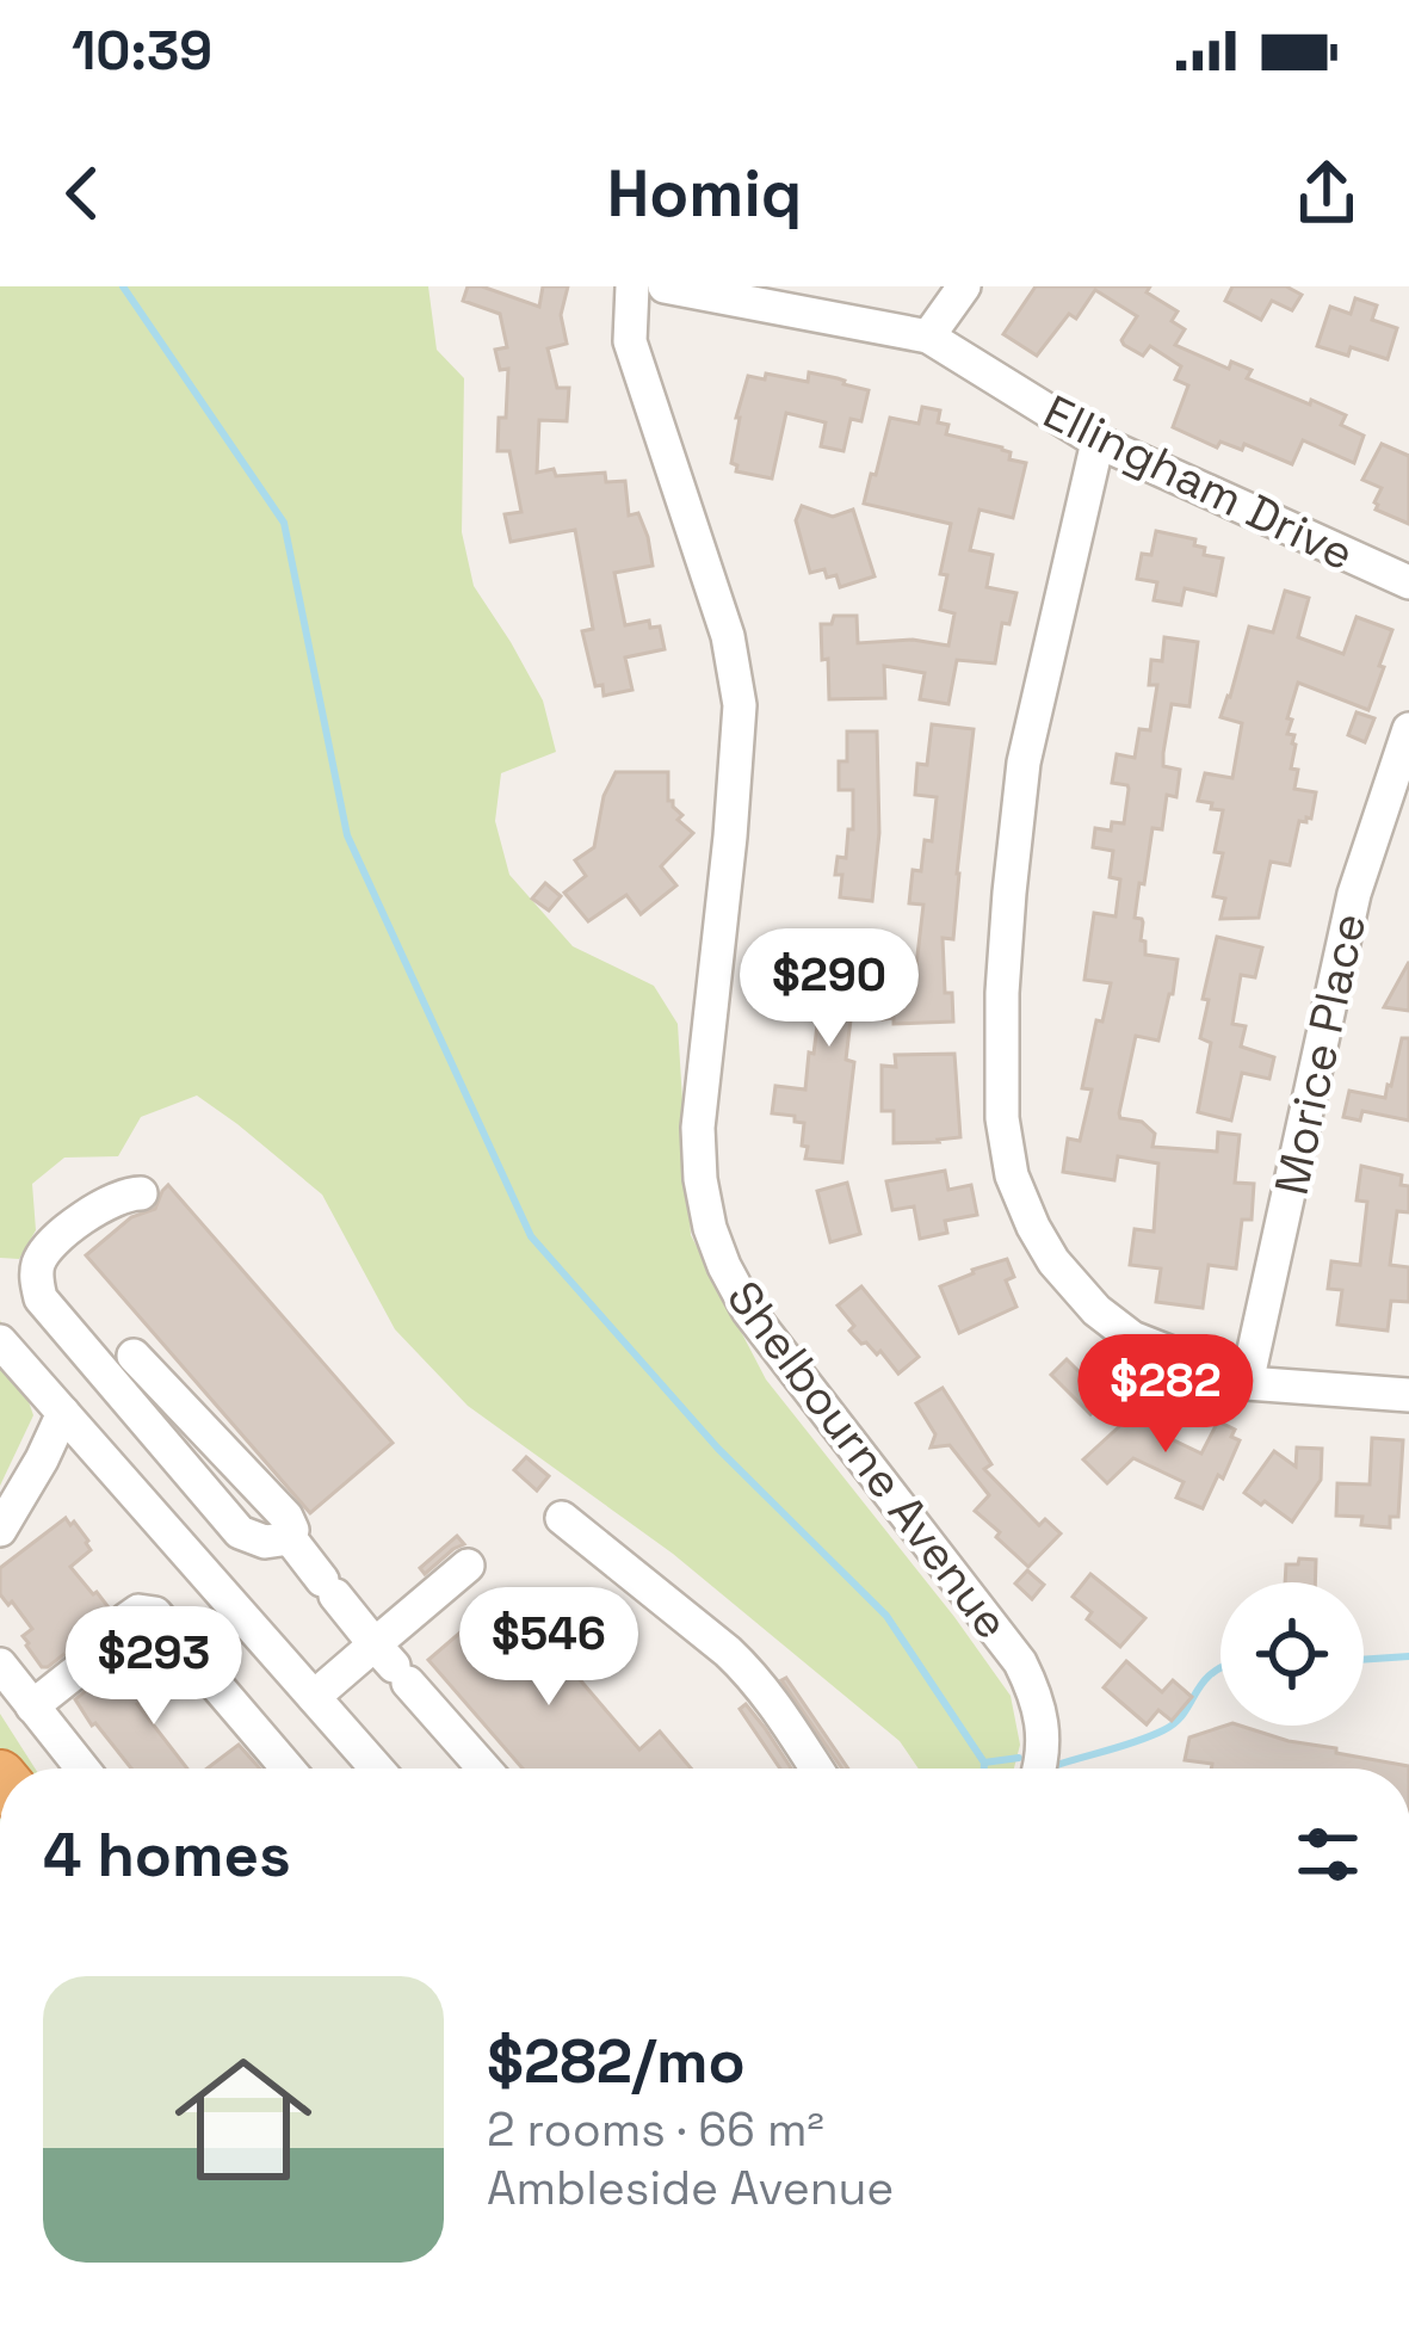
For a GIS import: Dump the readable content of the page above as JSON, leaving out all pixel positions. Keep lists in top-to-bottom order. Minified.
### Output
{"streets":{"street":["Ellingham Drive","Morice Place","Shelbourne Avenue"]},"page":{"status":"10:39","header":"Homiq","price":["$290","$282","$546","$293"],"heading":"4 homes","list":[{"name":"$282/mo","note":"2 rooms · 66 m² · Ambleside Avenue"}]}}
